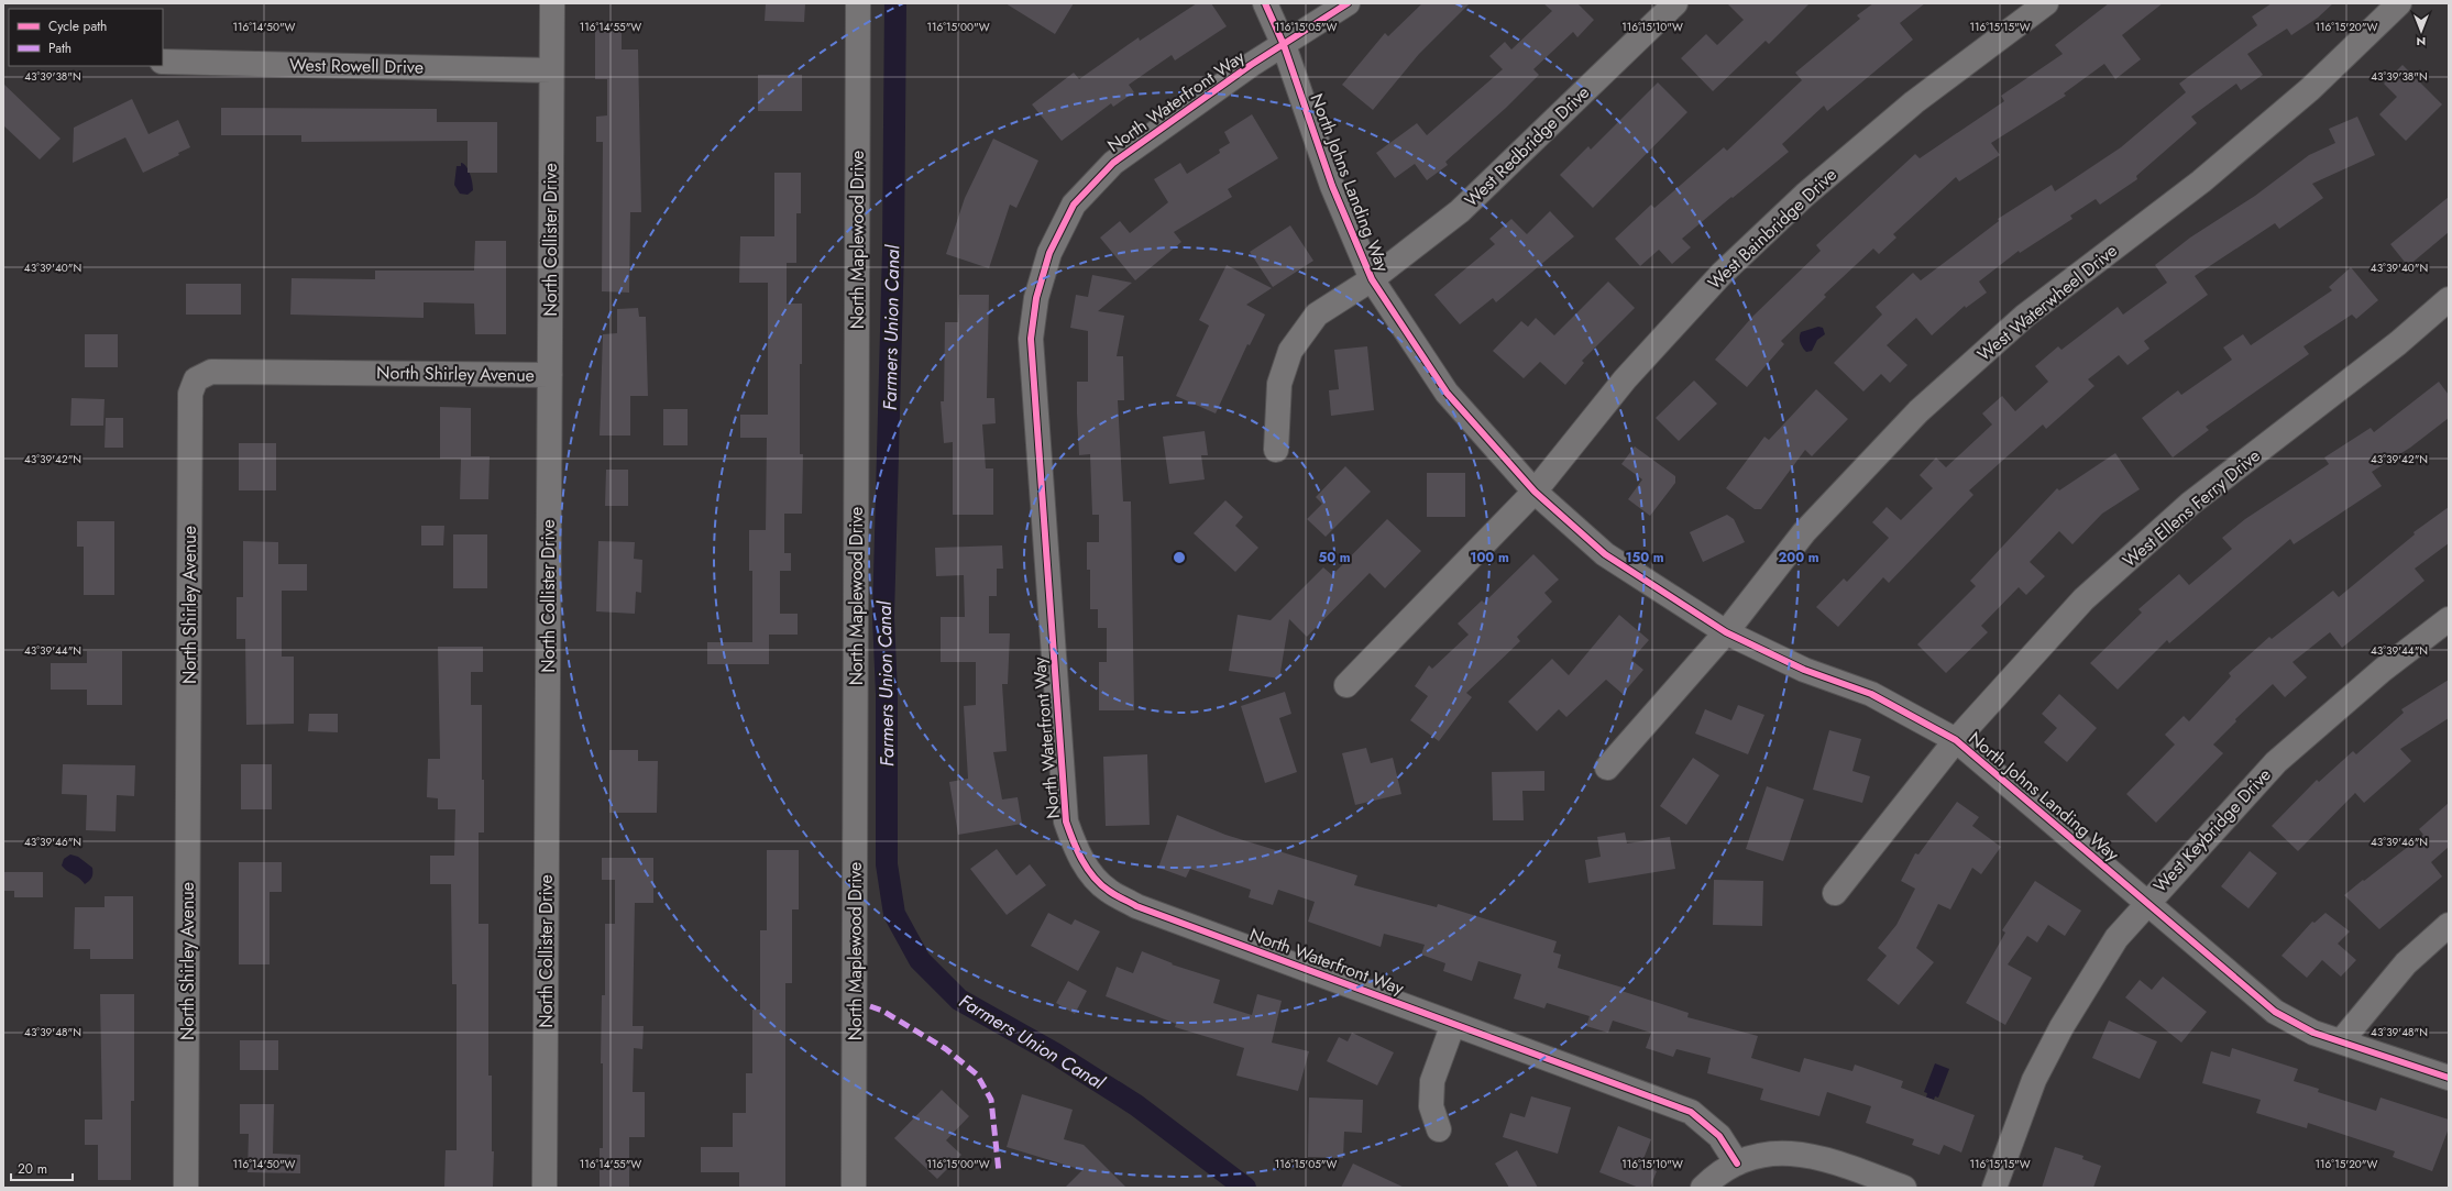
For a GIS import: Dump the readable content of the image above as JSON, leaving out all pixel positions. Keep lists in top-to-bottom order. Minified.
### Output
{"streets":{"street":["West Rowell Drive","North Waterfront Way","West Redbridge Drive","North Johns Landing Way","West Bainbridge Drive","North Collister Drive","North Maplewood Drive","West Waterwheel Drive","North Shirley Avenue","West Ellens Ferry Drive","West Keybridge Drive"]},"crossings":[["West Rowell Drive","North Collister Drive"],["North Waterfront Way","North Johns Landing Way"],["West Redbridge Drive","North Johns Landing Way"],["North Johns Landing Way","West Bainbridge Drive"],["North Johns Landing Way","West Waterwheel Drive"],["North Johns Landing Way","West Ellens Ferry Drive"],["North Johns Landing Way","West Keybridge Drive"],["North Collister Drive","North Shirley Avenue"]],"water":["Farmers Union Canal"],"legend":["Cycle path","Path"],"scale_bar":"20 m","north":"bottom","coordinates":["116°14'50\"W","116°14'55\"W","116°15'00\"W","116°15'05\"W","116°15'10\"W","116°15'15\"W","116°15'20\"W","43°39'38\"N","43°39'40\"N","43°39'42\"N","43°39'44\"N","43°39'46\"N","43°39'48\"N"],"rings":["50 m","100 m","150 m","200 m"]}
